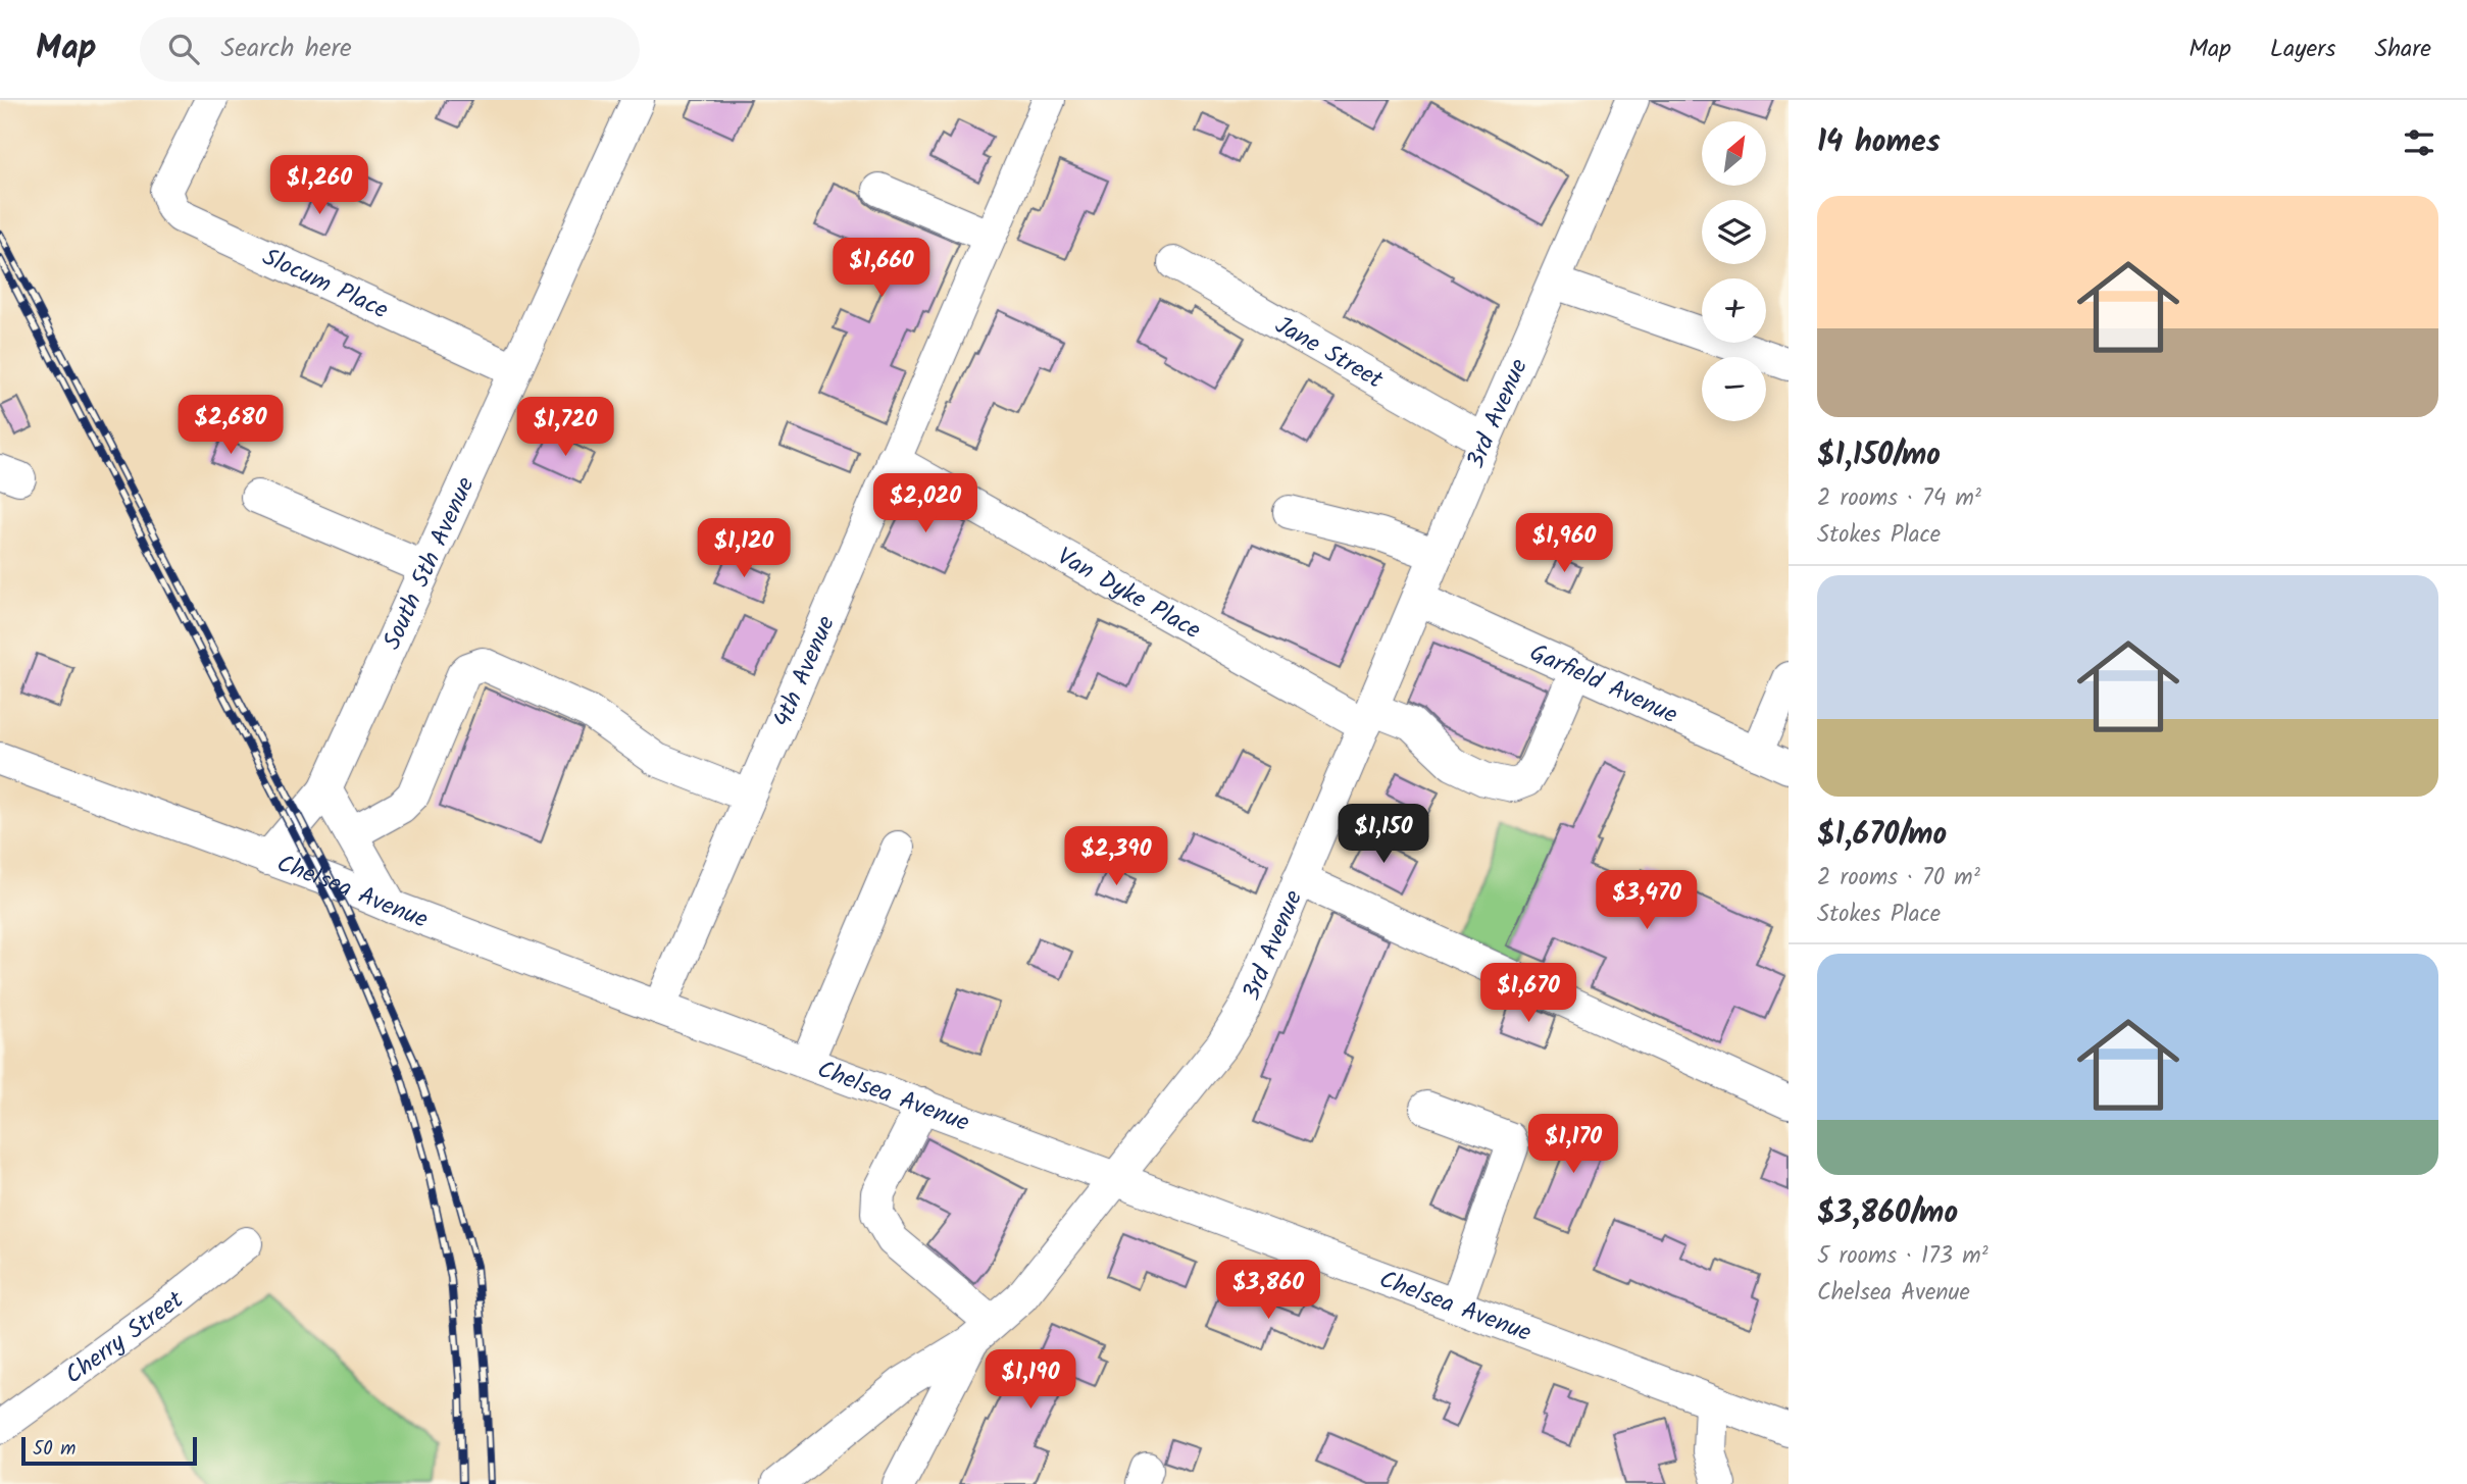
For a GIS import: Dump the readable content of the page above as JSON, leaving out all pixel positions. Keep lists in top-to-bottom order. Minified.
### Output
{"streets":{"street":["Slocum Place","Jane Street","3rd Avenue","South 5th Avenue","Van Dyke Place","4th Avenue","Garfield Avenue","Chelsea Avenue","Cherry Street"]},"crossings":[["Slocum Place","South 5th Avenue"],["Jane Street","3rd Avenue"],["3rd Avenue","Van Dyke Place"],["3rd Avenue","Garfield Avenue"],["3rd Avenue","Chelsea Avenue"],["South 5th Avenue","Chelsea Avenue"],["Van Dyke Place","4th Avenue"],["Van Dyke Place","Garfield Avenue"],["4th Avenue","Chelsea Avenue"]],"scale_bar":"50 m","north":"top right","page":{"header":"Map","search":"Search here","nav":["Map","Layers","Share"],"heading":"14 homes","map_buttons":["+","−"],"price":["$1,260","$1,660","$2,680","$1,720","$2,020","$1,960","$1,120","$1,150","$2,390","$3,470","$1,670","$1,170","$3,860","$1,190"],"list":[{"name":"$1,150/mo","note":"2 rooms · 74 m² · Stokes Place"},{"name":"$1,670/mo","note":"2 rooms · 70 m² · Stokes Place"},{"name":"$3,860/mo","note":"5 rooms · 173 m² · Chelsea Avenue"}],"scale":"50 m"}}
